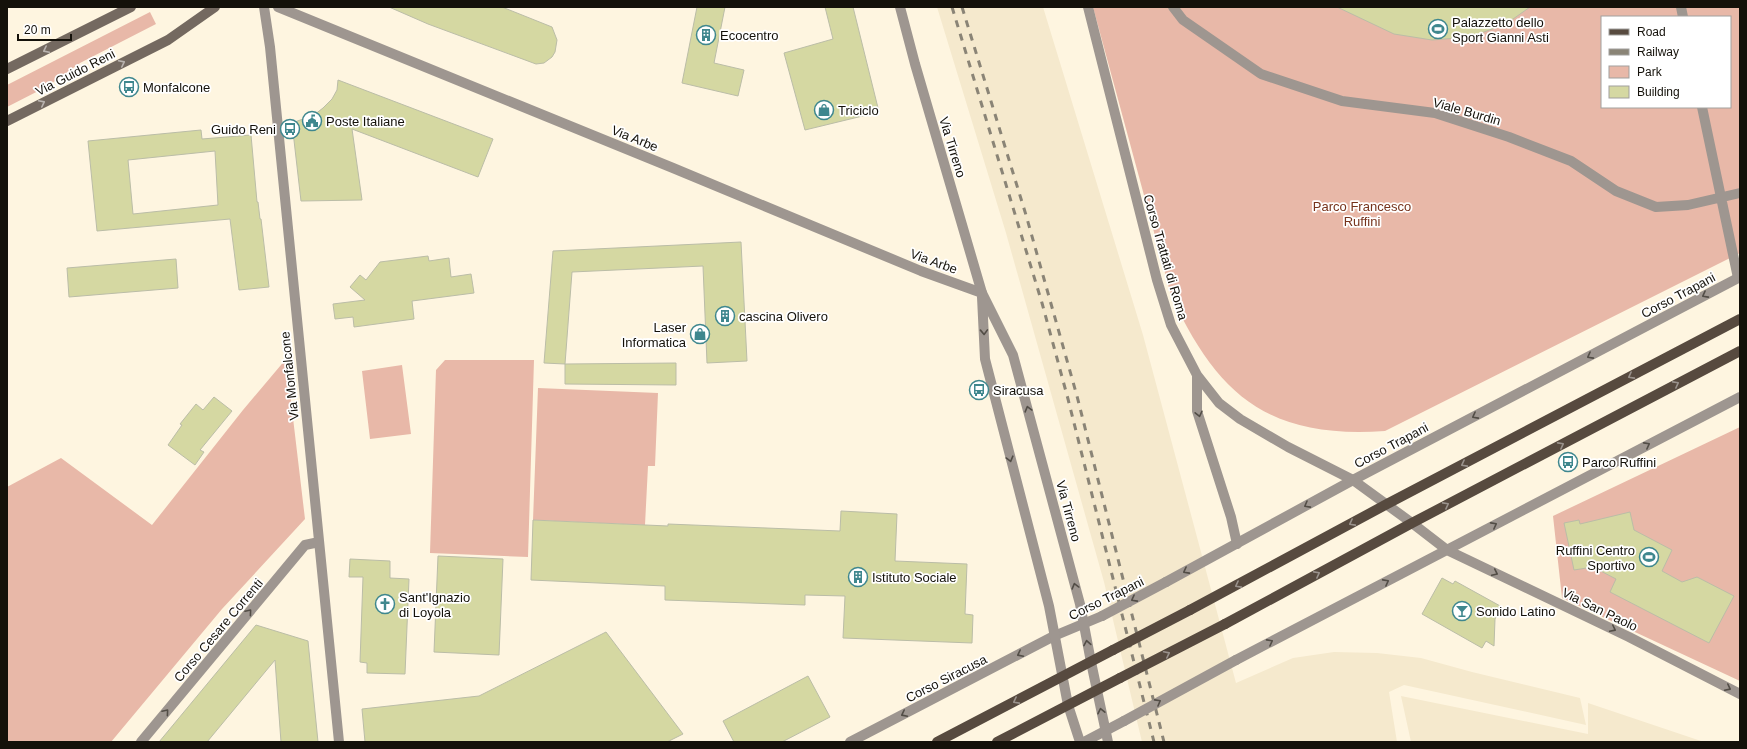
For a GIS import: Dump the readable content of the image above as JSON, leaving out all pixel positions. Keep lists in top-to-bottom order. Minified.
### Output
{"streets":{"main road":["Via Guido Reni"],"street":["Viale Burdin","Via Arbe","Via Tirreno","Corso Trattati di Roma","Corso Trapani","Via Monfalcone","Via San Paolo","Corso Cesare Correnti","Corso Siracusa"]},"crossings":[["Via Arbe","Via Tirreno"],["Via Tirreno","Corso Trapani"],["Via Tirreno","Corso Siracusa"],["Corso Trattati di Roma","Corso Trapani"],["Corso Trattati di Roma","Via San Paolo"],["Corso Trapani","Corso Siracusa"],["Via Monfalcone","Corso Cesare Correnti"]],"one_way":["Corso Trapani","Via San Paolo","Corso Cesare Correnti","Corso Siracusa"],"parks":["Parco Francesco Ruffini"],"places":{"sports":["Palazzetto dello Sport Gianni Asti","Ruffini Centro Sportivo"],"building":["Ecocentro","cascina Olivero","Istituto Sociale"],"bus stop":["Monfalcone","Guido Reni","Siracusa","Parco Ruffini"],"shop":["Triciclo","Laser Informatica"],"public building":["Poste Italiane"],"church":["Sant'Ignazio di Loyola"],"bar":["Sonido Latino"]},"legend":["Road","Railway","Park","Building"],"scale_bar":"20 m"}
